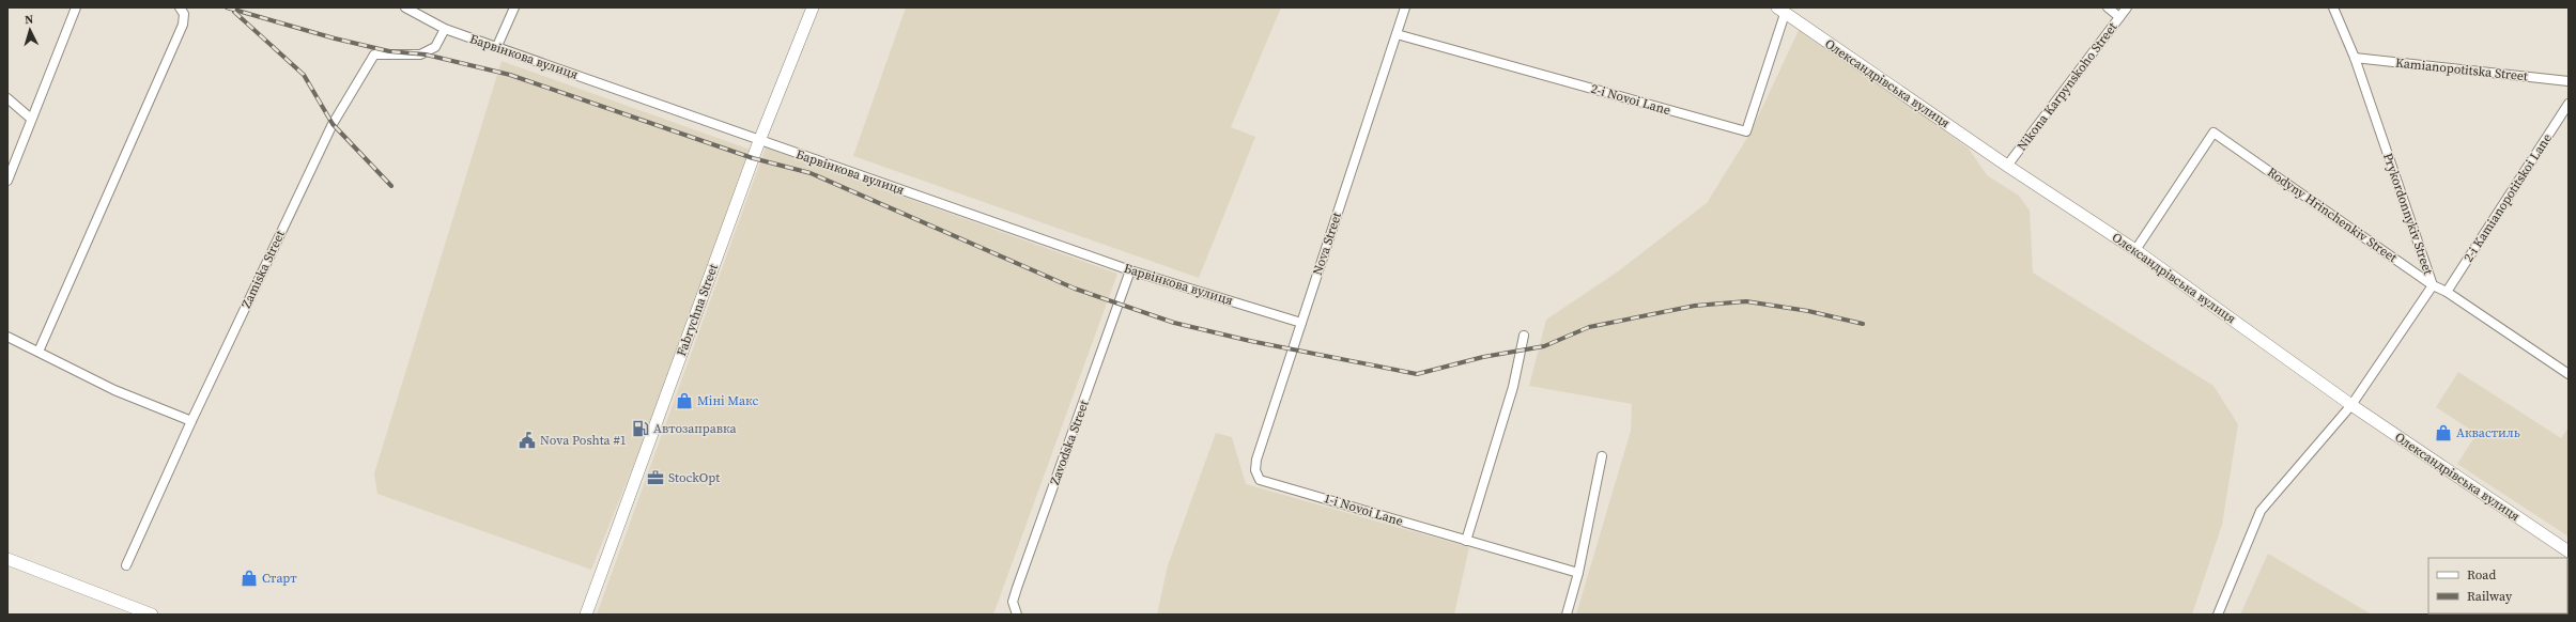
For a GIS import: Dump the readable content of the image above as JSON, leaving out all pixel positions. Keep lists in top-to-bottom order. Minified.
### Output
{"streets":{"main road":["Олександрівська вулиця","Fabrychna Street"],"street":["Барвінкова вулиця","Kamianopotitska Street","Nikona Karpynskoho Street","2-i Novoi Lane","2-i Kamianopotitskoi Lane","Prykordonnykiv Street","Rodyny Hrinchenkiv Street","Nova Street","Zamiska Street","Zavodska Street","1-i Novoi Lane"]},"crossings":[["Барвінкова вулиця","Nova Street"],["Барвінкова вулиця","Zamiska Street"],["Барвінкова вулиця","Fabrychna Street"],["Барвінкова вулиця","Zavodska Street"],["Kamianopotitska Street","Prykordonnykiv Street"],["Олександрівська вулиця","Nikona Karpynskoho Street"],["Олександрівська вулиця","2-i Novoi Lane"],["Олександрівська вулиця","Prykordonnykiv Street"],["Олександрівська вулиця","Rodyny Hrinchenkiv Street"],["2-i Novoi Lane","Nova Street"],["2-i Kamianopotitskoi Lane","Rodyny Hrinchenkiv Street"],["Prykordonnykiv Street","Rodyny Hrinchenkiv Street"],["Nova Street","1-i Novoi Lane"]],"places":{"shop":["Міні Макс","Аквастиль","Старт"],"fuel station":["Автозаправка"],"public building":["Nova Poshta #1"],"office":["StockOpt"]},"legend":["Road","Railway"],"north":"top"}
